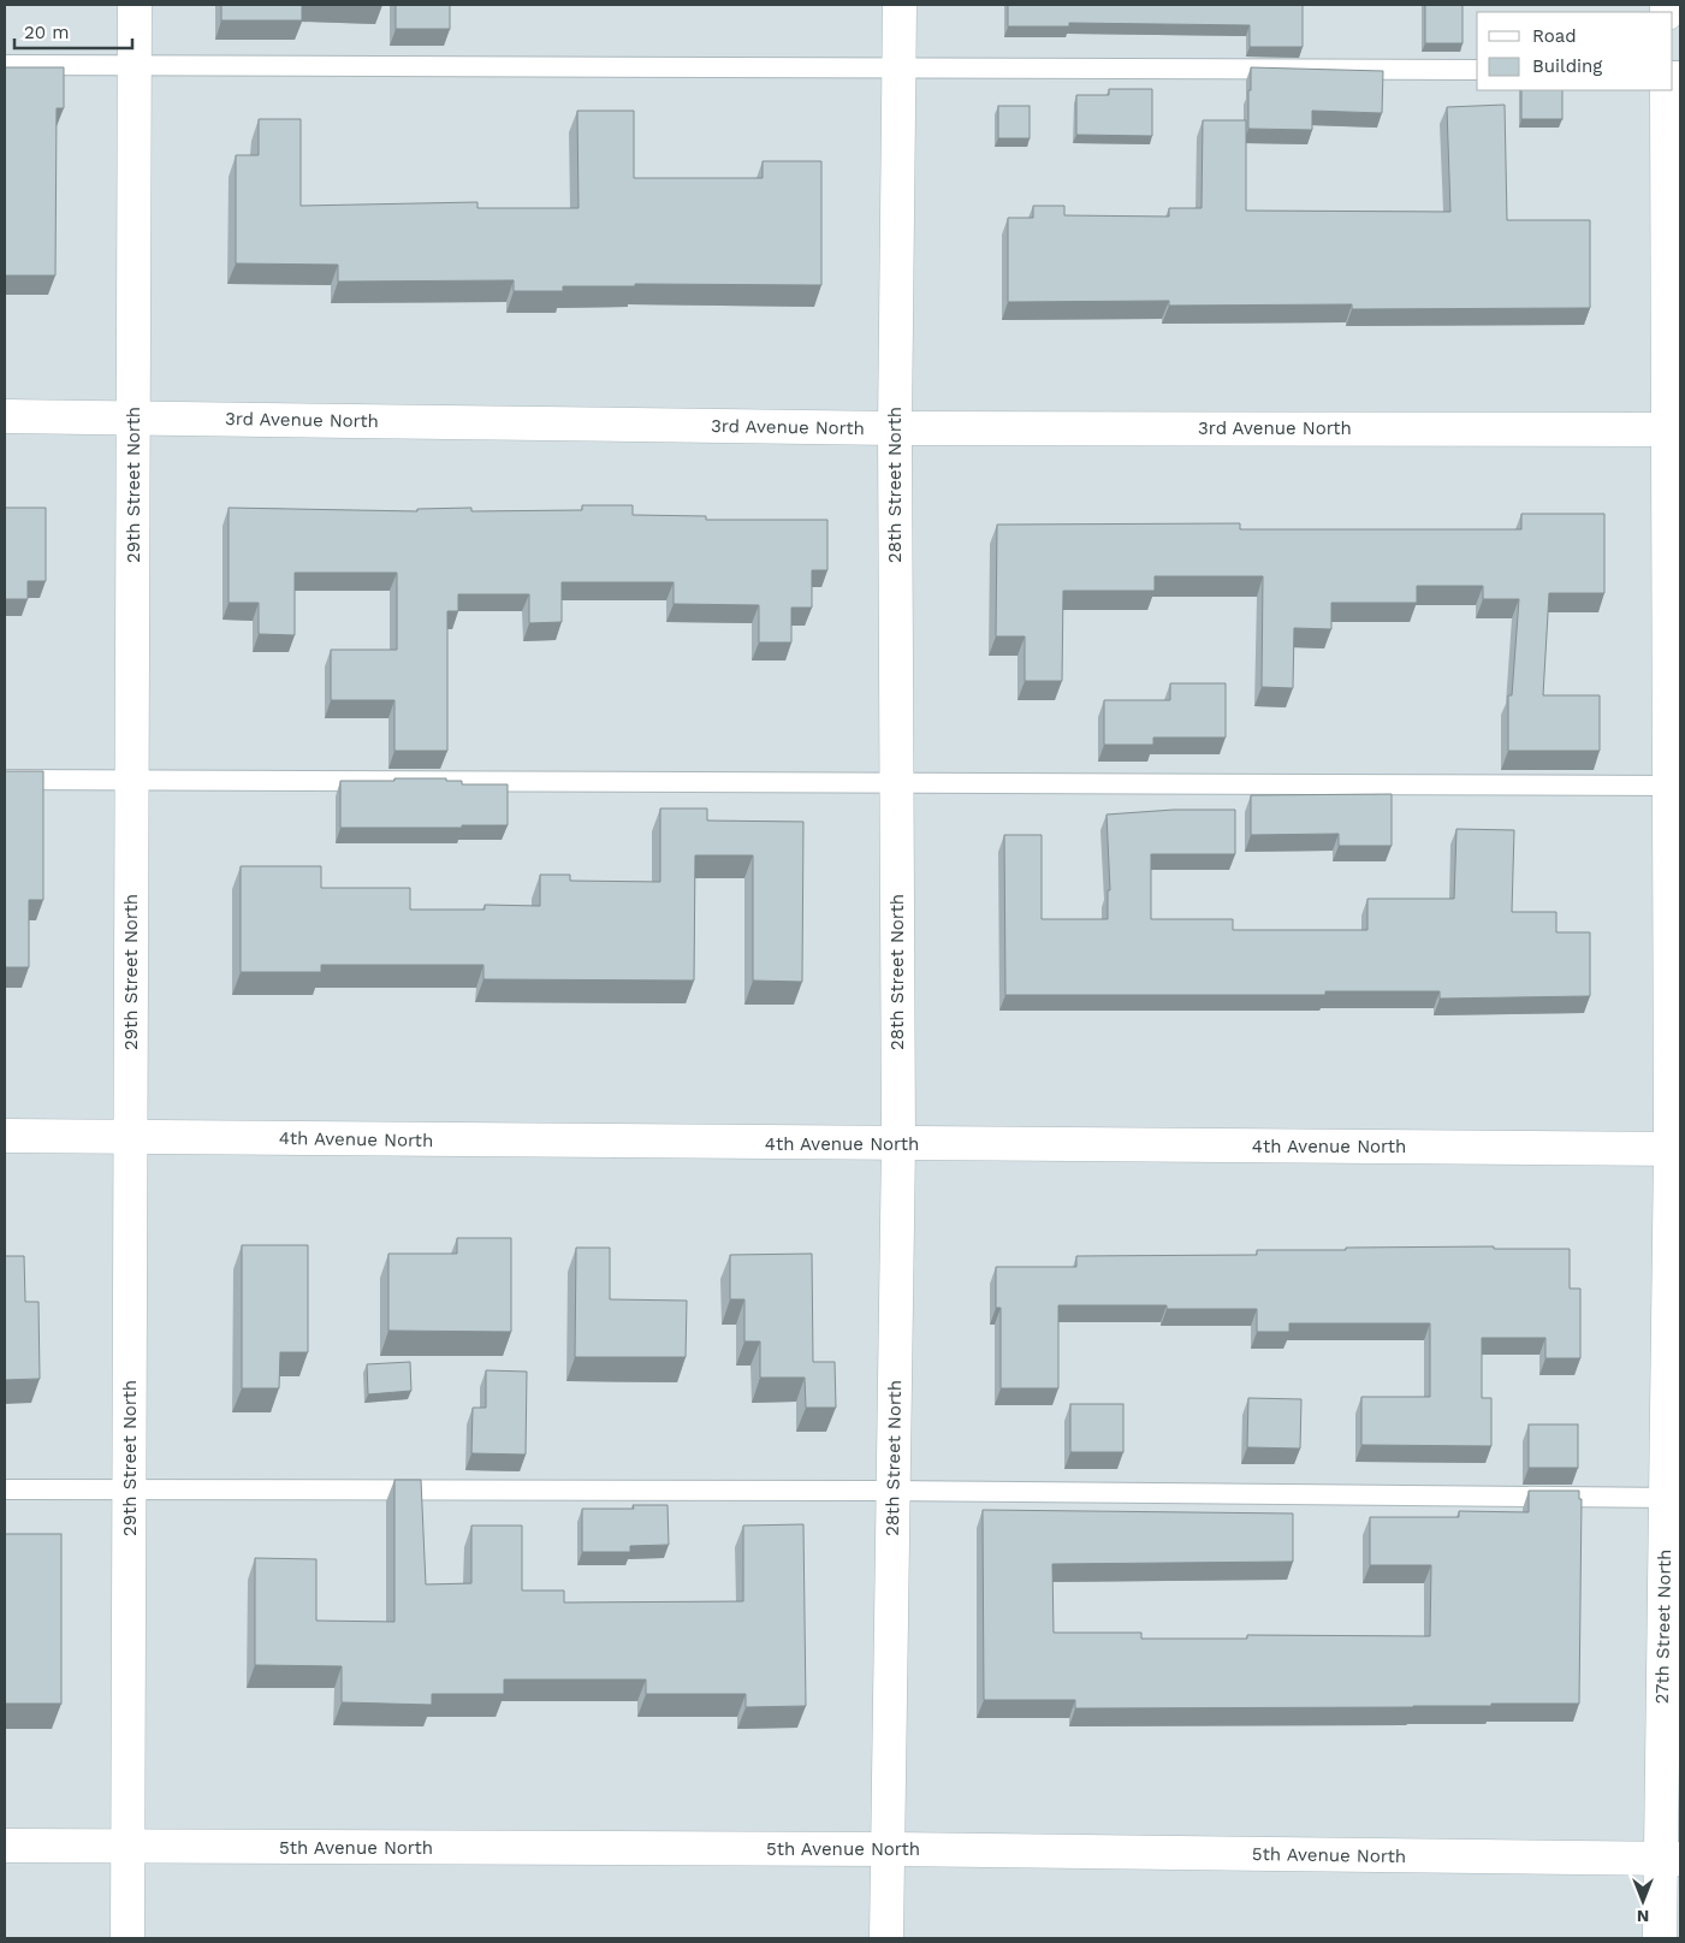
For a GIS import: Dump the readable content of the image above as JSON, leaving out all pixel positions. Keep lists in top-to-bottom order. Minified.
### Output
{"streets":{"street":["3rd Avenue North","29th Street North","28th Street North","4th Avenue North","27th Street North","5th Avenue North"]},"crossings":[["3rd Avenue North","29th Street North"],["3rd Avenue North","28th Street North"],["3rd Avenue North","27th Street North"],["29th Street North","4th Avenue North"],["29th Street North","5th Avenue North"],["28th Street North","4th Avenue North"],["28th Street North","5th Avenue North"],["4th Avenue North","27th Street North"],["27th Street North","5th Avenue North"]],"legend":["Road","Building"],"scale_bar":"20 m","north":"bottom"}
